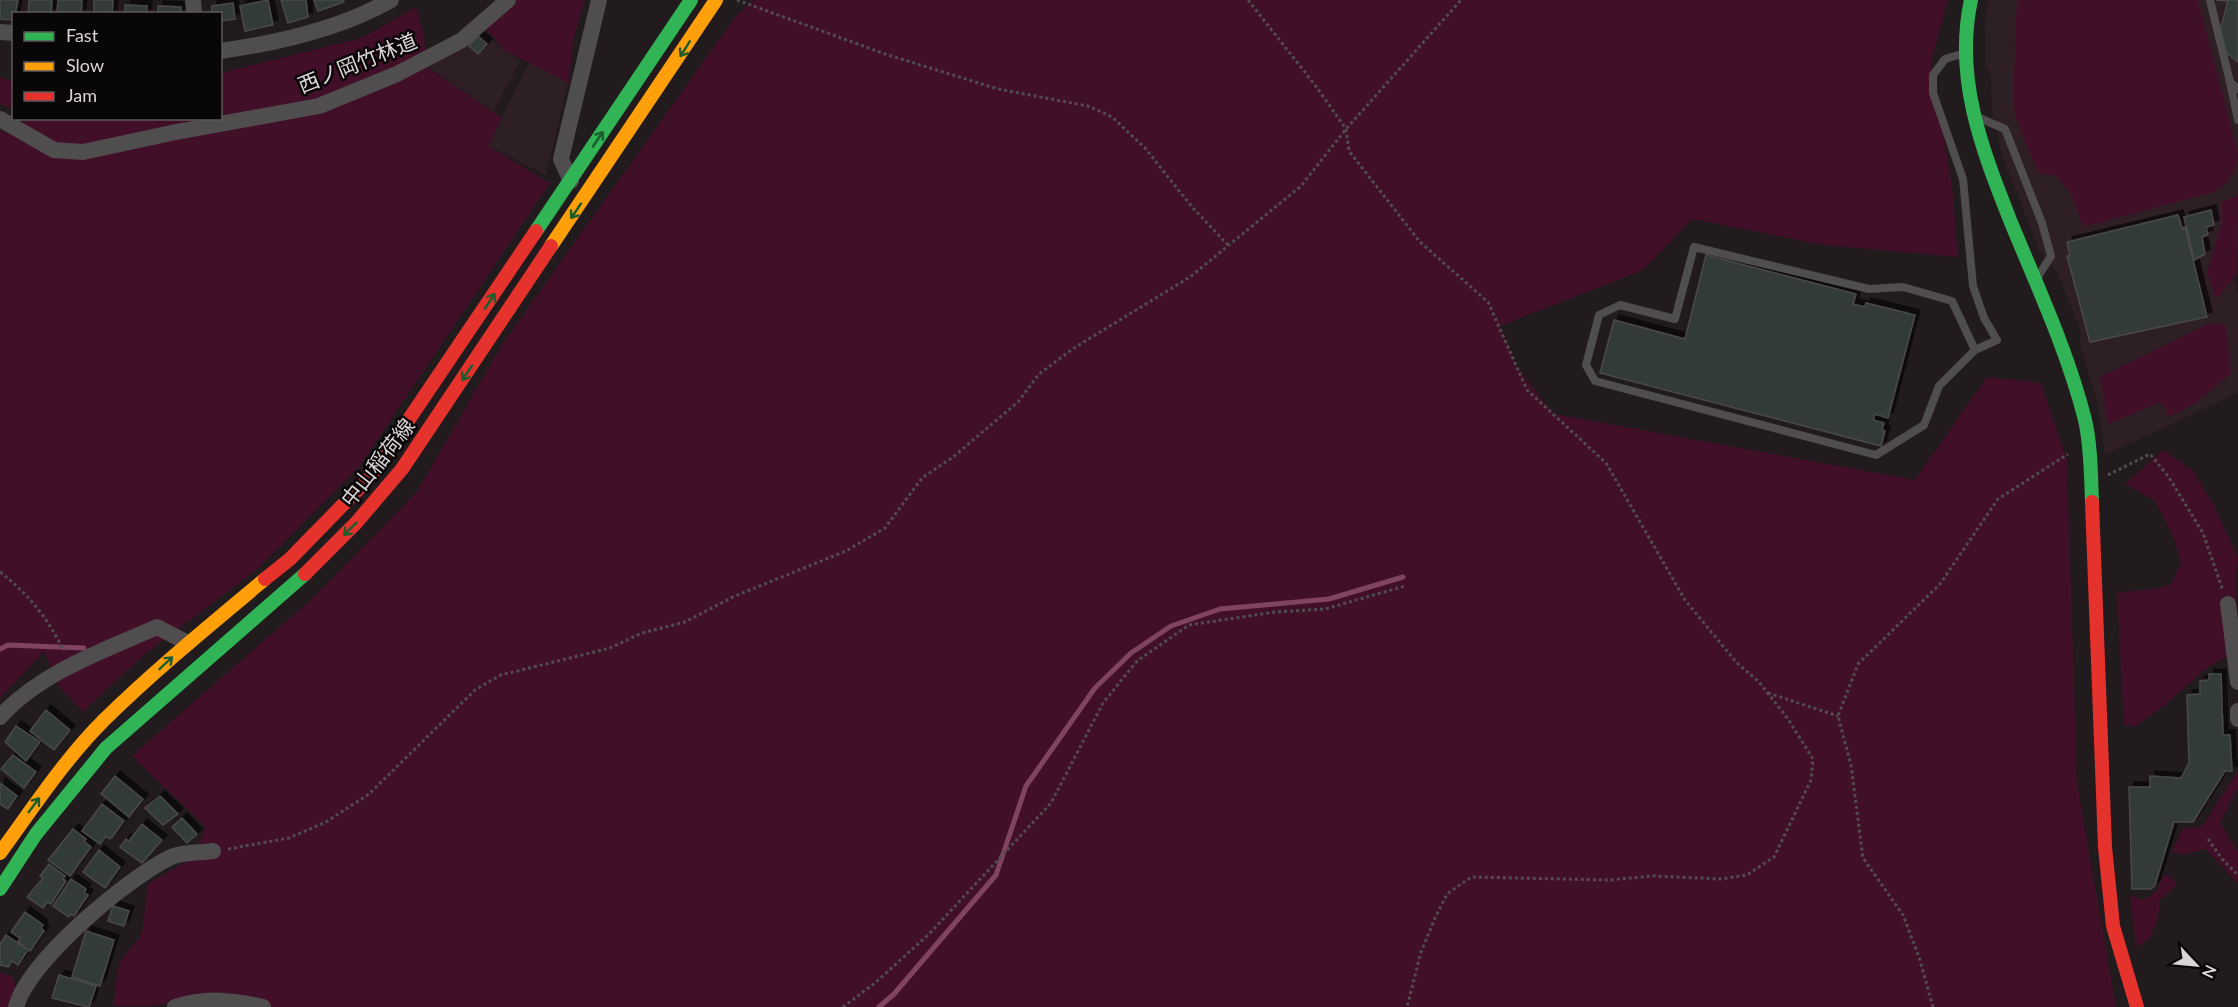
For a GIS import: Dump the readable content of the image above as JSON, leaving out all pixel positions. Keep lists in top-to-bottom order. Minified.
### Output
{"streets":{"main road":["中山稲荷線"],"street":["西ノ岡竹林道"]},"legend":["Fast","Slow","Jam"],"north":"bottom right"}
